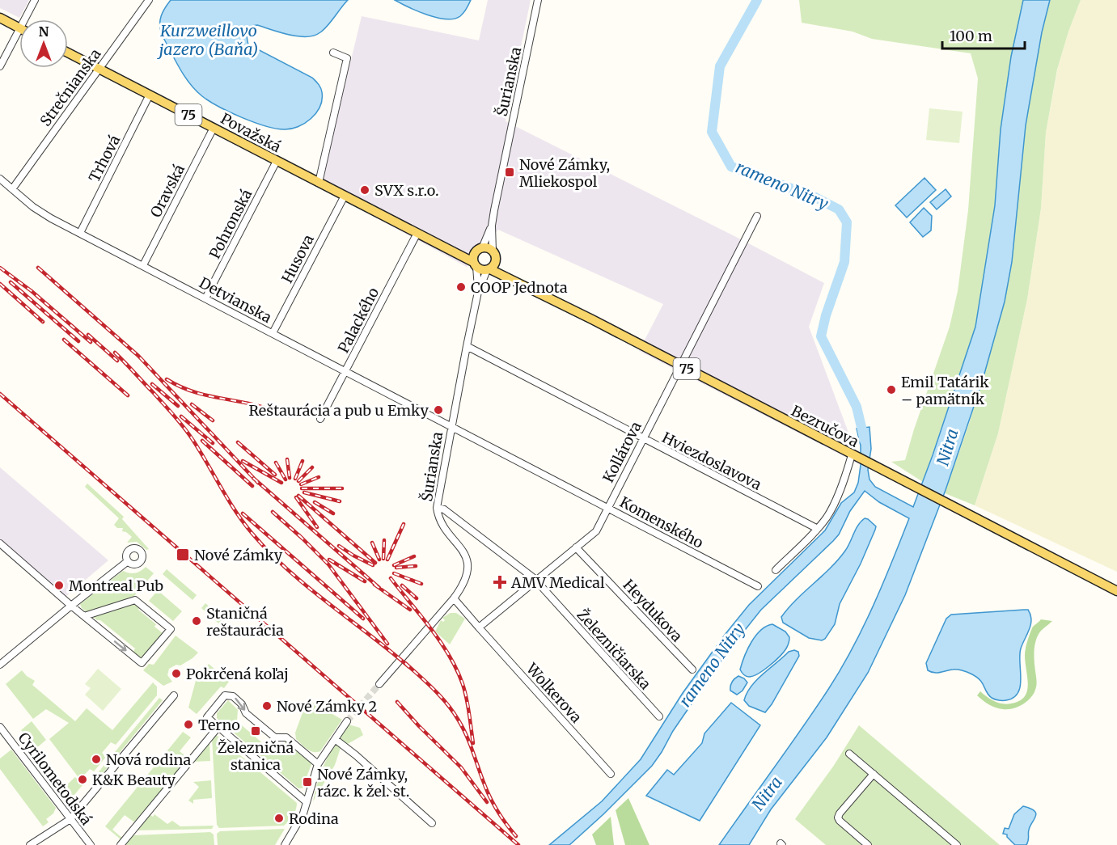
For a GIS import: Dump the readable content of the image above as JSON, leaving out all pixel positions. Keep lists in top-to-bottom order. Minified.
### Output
{"streets":{"main road":["75","Považská","Bezručova"],"street":["Šurianska","Strečnianska","Trhová","Oravská","Pohronská","Husova","Detvianska","Palackého","Kollárova","Hviezdoslavova","Komenského","Heydukova","Železničiarska","Wolkerova","Cyrilometodská"]},"crossings":[["Šurianska","Považská"],["Šurianska","Detvianska"],["Šurianska","Bezručova"],["Šurianska","Hviezdoslavova"],["Šurianska","Komenského"],["Šurianska","Železničiarska"],["Strečnianska","Považská"],["Strečnianska","Detvianska"],["Považská","Trhová"],["Považská","Oravská"],["Považská","Pohronská"],["Považská","Husova"],["Považská","Palackého"],["Považská","Bezručova"],["Trhová","Detvianska"],["Oravská","Detvianska"],["Pohronská","Detvianska"],["Husova","Detvianska"],["Detvianska","Palackého"],["Detvianska","Komenského"],["Bezručova","Kollárova"],["Kollárova","Hviezdoslavova"],["Kollárova","Komenského"],["Kollárova","Heydukova"],["Kollárova","Železničiarska"],["Kollárova","Wolkerova"]],"water":["Kurzweillovo jazero (Baňa)","rameno Nitry","Nitra"],"places":{"transit":["Nové Zámky, Mliekospol","Nové Zámky","Železničná stanica","Nové Zámky, rázc. k žel. st."],"other":["SVX s.r.o.","COOP Jednota","Emil Tatárik – pamätník","Reštaurácia a pub u Emky","Montreal Pub","Staničná reštaurácia","Pokrčená koľaj","Nové Zámky 2","Terno","Nová rodina","K&K Beauty","Rodina"],"health":["AMV Medical"]},"scale_bar":"100 m","north":"top"}
